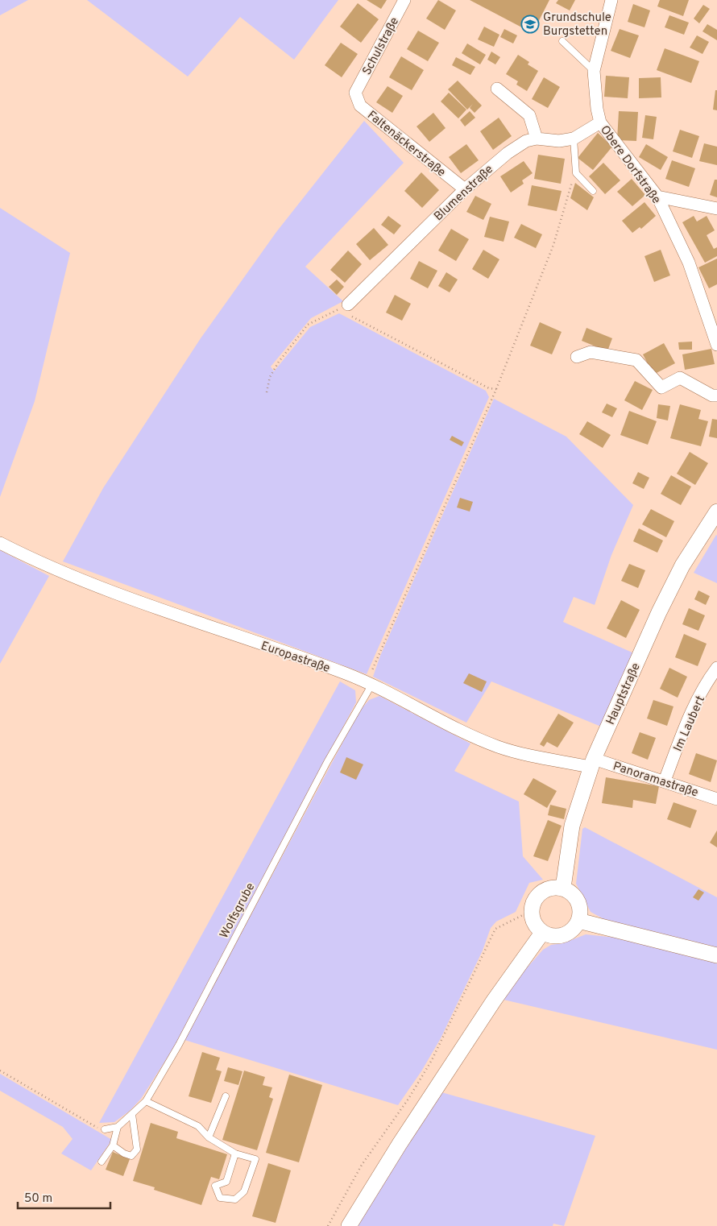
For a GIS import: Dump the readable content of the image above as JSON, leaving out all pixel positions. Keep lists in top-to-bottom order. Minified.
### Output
{"streets":{"street":["Schulstraße","Faltenäckerstraße","Obere Dorfstraße","Blumenstraße","Europastraße","Hauptstraße","Im Laubert","Panoramastraße"],"lane":["Wolfsgrube"]},"crossings":[["Schulstraße","Faltenäckerstraße"],["Faltenäckerstraße","Blumenstraße"],["Obere Dorfstraße","Blumenstraße"],["Europastraße","Hauptstraße"],["Europastraße","Panoramastraße"],["Europastraße","Wolfsgrube"],["Hauptstraße","Panoramastraße"],["Im Laubert","Panoramastraße"]],"places":{"school or university":["Grundschule Burgstetten"]},"scale_bar":"50 m"}
